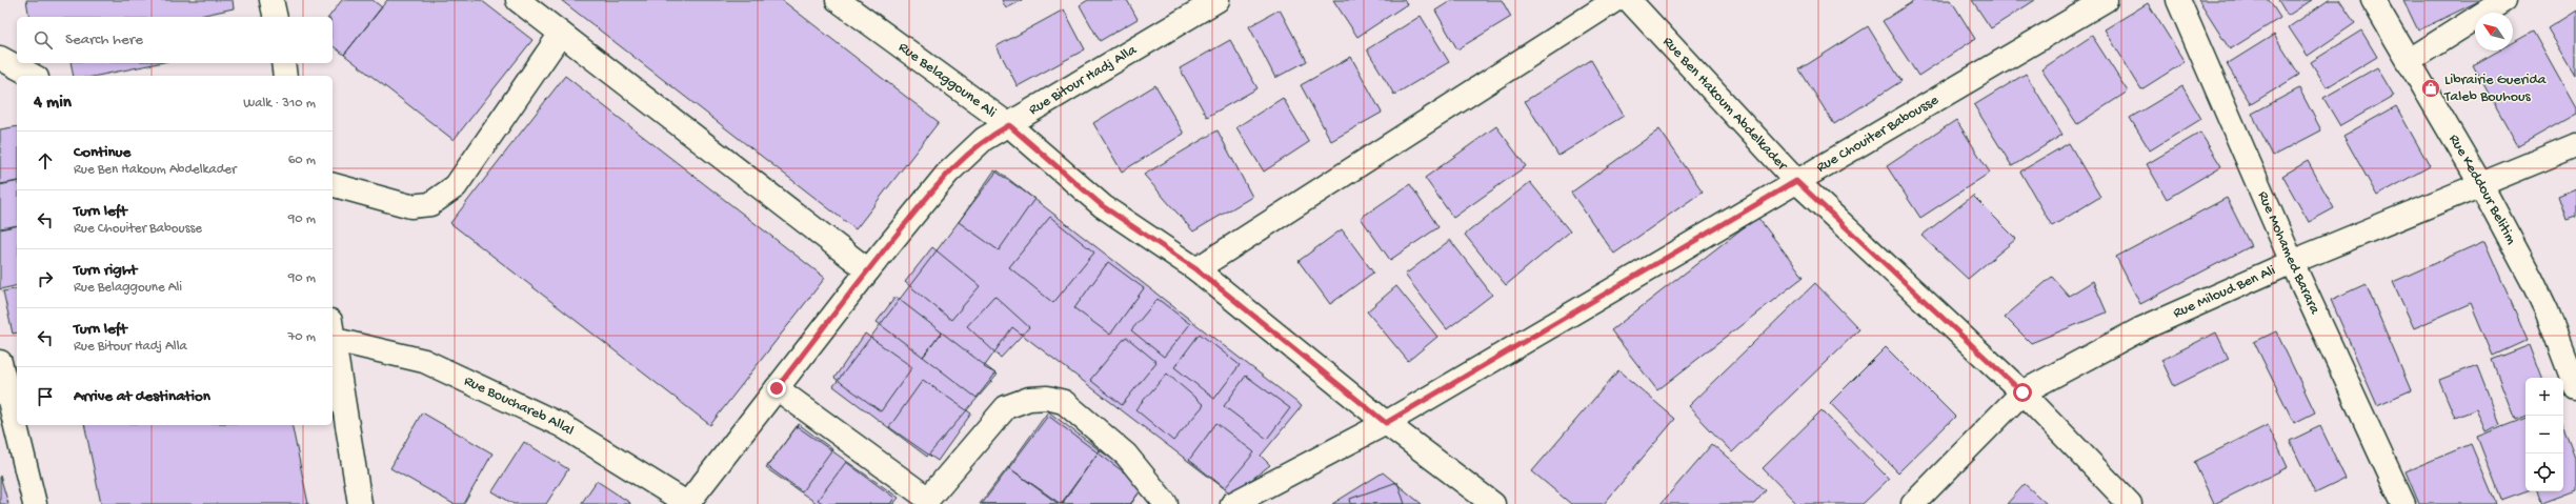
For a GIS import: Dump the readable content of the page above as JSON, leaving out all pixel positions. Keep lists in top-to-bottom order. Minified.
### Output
{"streets":{"street":["Rue Belaggoune Ali","Rue Bitour Hadj Alla","Rue Ben Hakoum Abdelkader","Rue Chouiter Babousse","Rue Keddour Belitim","Rue Mohamed Barara","Rue Miloud Ben Ali","Rue Bouchareb Allal"]},"crossings":[["Rue Belaggoune Ali","Rue Bitour Hadj Alla"],["Rue Belaggoune Ali","Rue Chouiter Babousse"],["Rue Bitour Hadj Alla","Rue Bouchareb Allal"],["Rue Ben Hakoum Abdelkader","Rue Chouiter Babousse"],["Rue Ben Hakoum Abdelkader","Rue Miloud Ben Ali"],["Rue Keddour Belitim","Rue Miloud Ben Ali"],["Rue Mohamed Barara","Rue Miloud Ben Ali"]],"places":{"shop":["Librairie Guerida Taleb Bouhous"]},"north":"top left","page":{"search":"Search here","heading":["4 min","Walk · 310 m"],"list":[["Continue","Rue Ben Hakoum Abdelkader","60 m"],["Turn left","Rue Chouiter Babousse","90 m"],["Turn right","Rue Belaggoune Ali","90 m"],["Turn left","Rue Bitour Hadj Alla","70 m"],"Arrive at destination"],"map_buttons":["+","−"]}}
